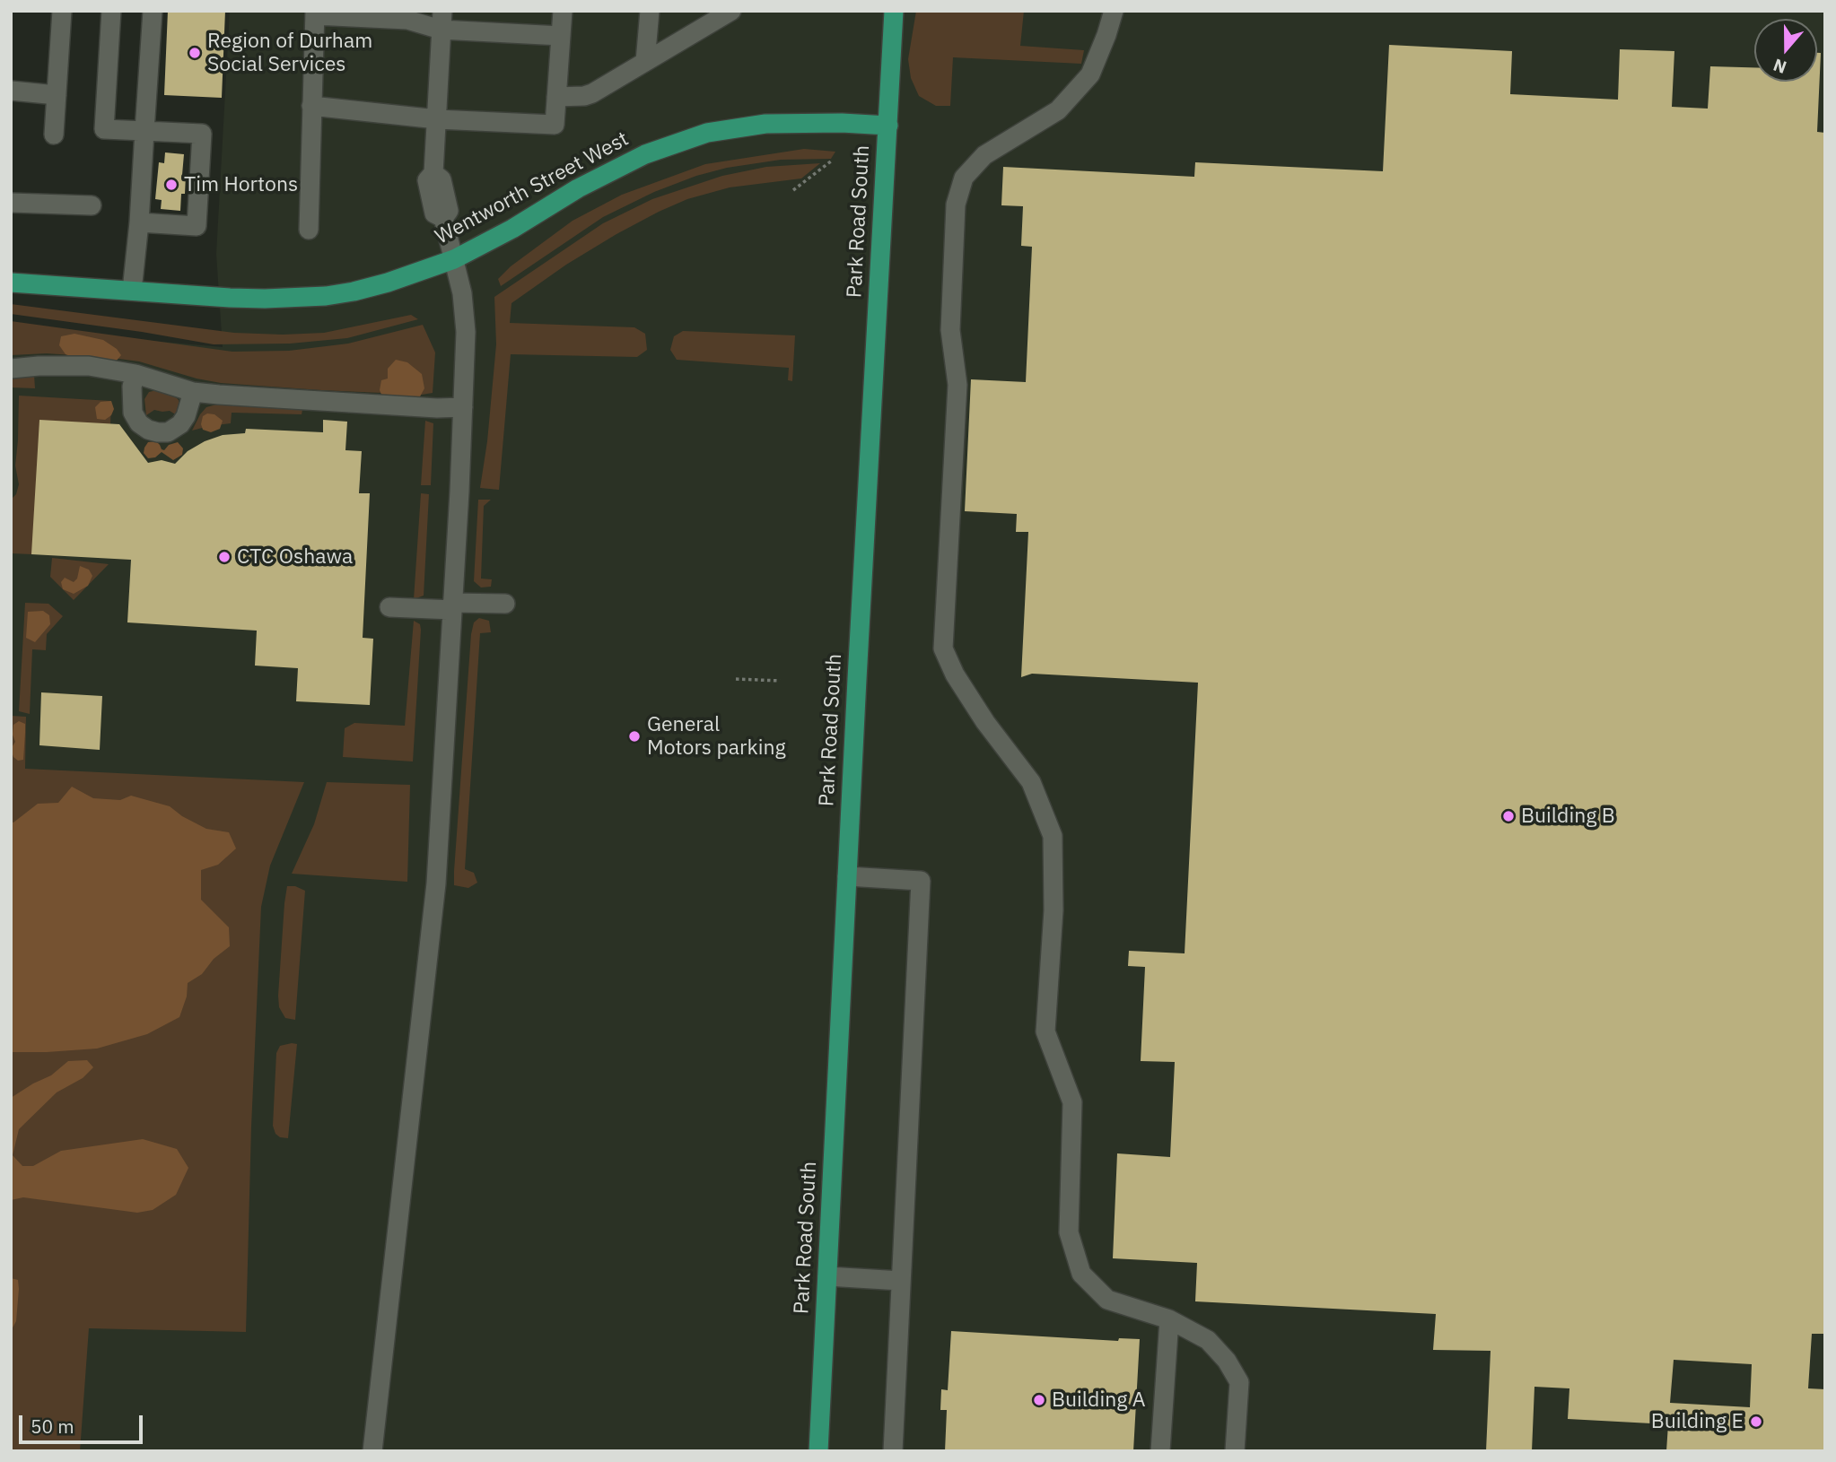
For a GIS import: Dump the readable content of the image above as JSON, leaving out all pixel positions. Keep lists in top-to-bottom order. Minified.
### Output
{"streets":{"main road":["Wentworth Street West","Park Road South"]},"crossings":[["Wentworth Street West","Park Road South"]],"places":["Region of Durham Social Services","Tim Hortons","CTC Oshawa","General Motors parking","Building B","Building A","Building E"],"scale_bar":"50 m","north":"bottom"}
